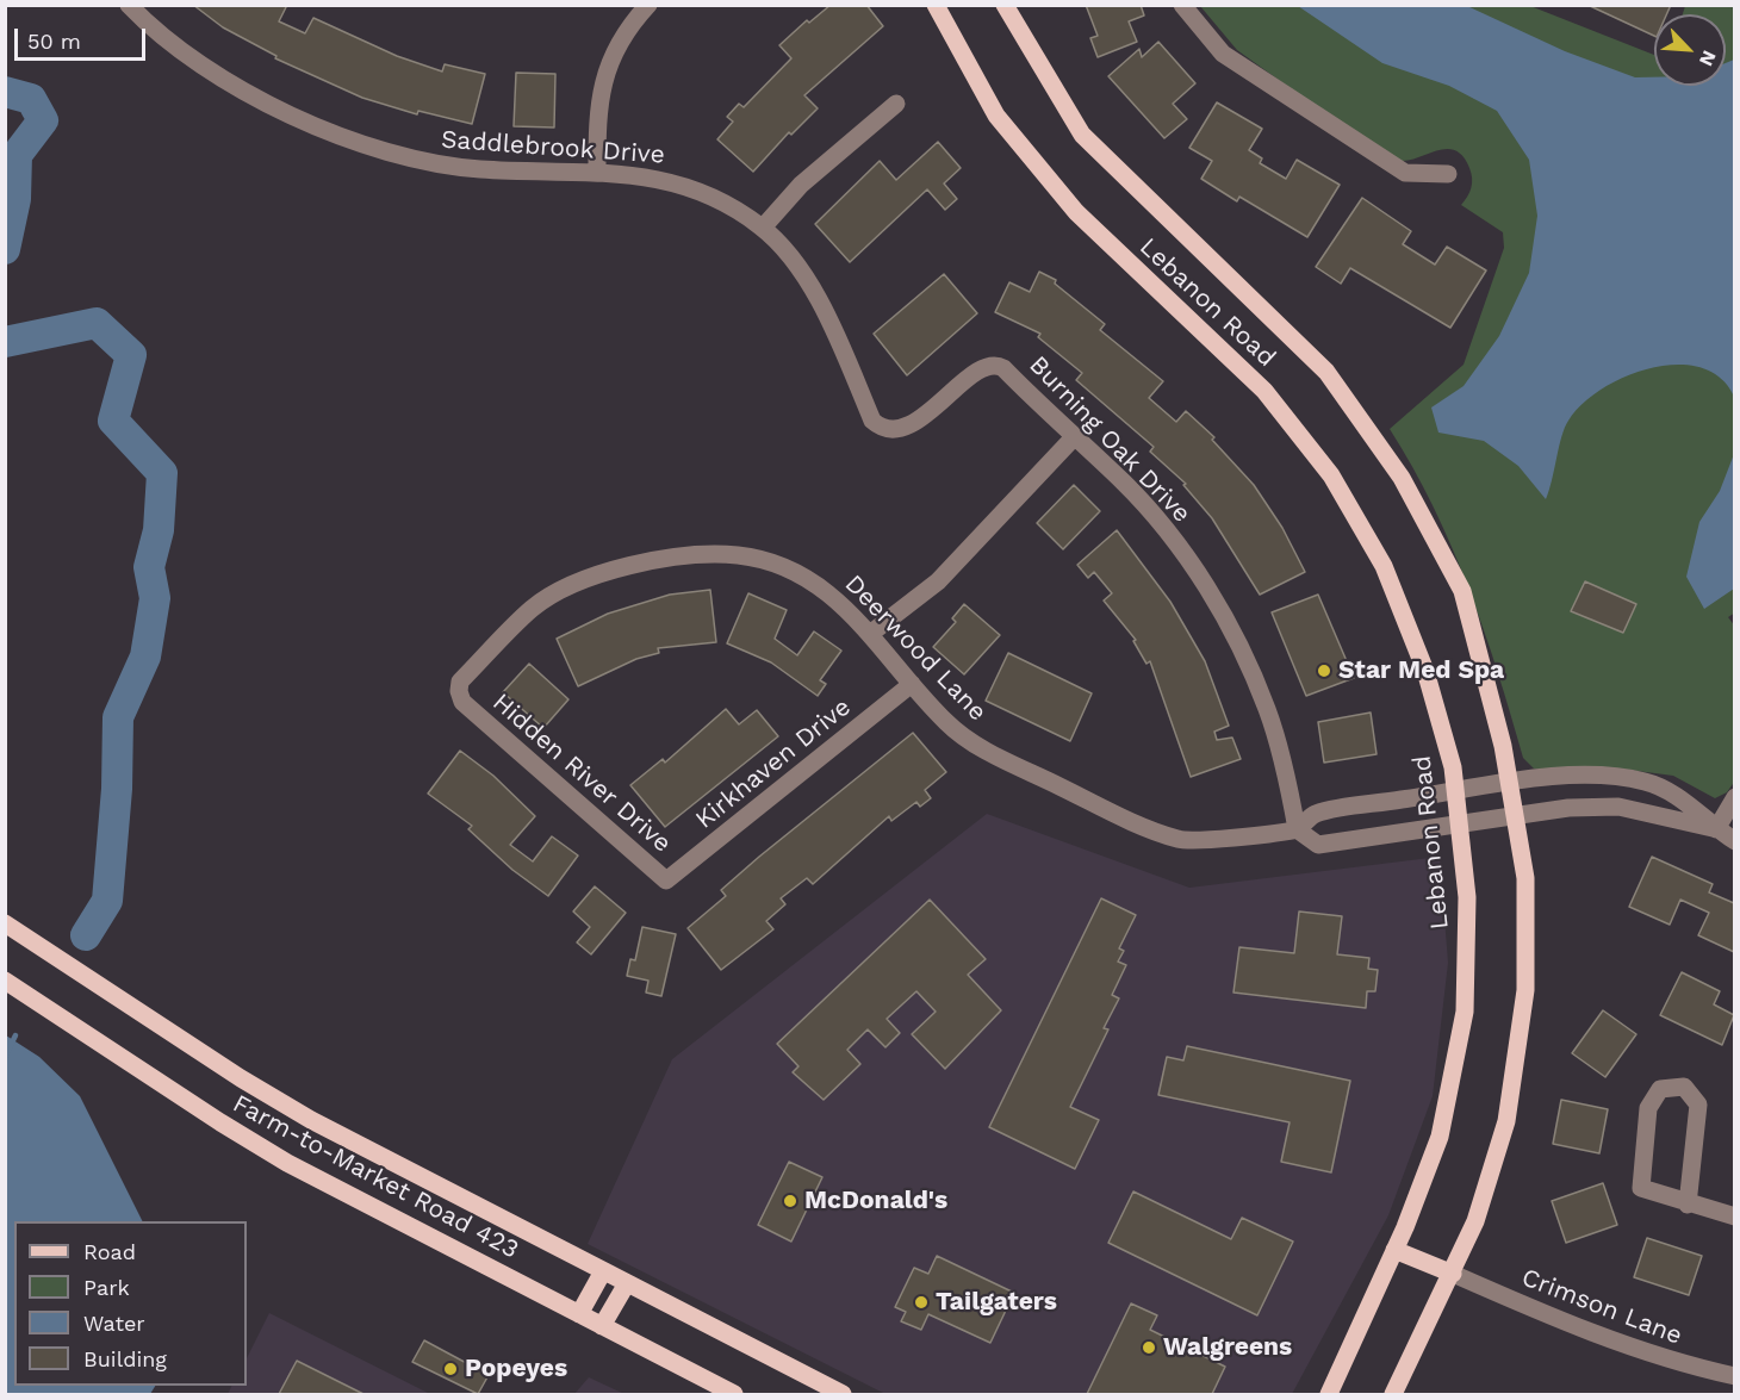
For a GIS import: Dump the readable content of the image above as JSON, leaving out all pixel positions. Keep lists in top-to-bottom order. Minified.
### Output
{"streets":{"main road":["Lebanon Road","Farm-to-Market Road 423"],"street":["Saddlebrook Drive","Burning Oak Drive","Deerwood Lane","Kirkhaven Drive","Hidden River Drive","Crimson Lane"]},"crossings":[["Saddlebrook Drive","Burning Oak Drive"],["Lebanon Road","Deerwood Lane"],["Lebanon Road","Crimson Lane"],["Burning Oak Drive","Deerwood Lane"],["Deerwood Lane","Kirkhaven Drive"],["Deerwood Lane","Hidden River Drive"],["Kirkhaven Drive","Hidden River Drive"]],"places":["Star Med Spa","McDonald's","Tailgaters","Walgreens","Popeyes"],"legend":["Road","Park","Water","Building"],"scale_bar":"50 m","north":"bottom right"}
